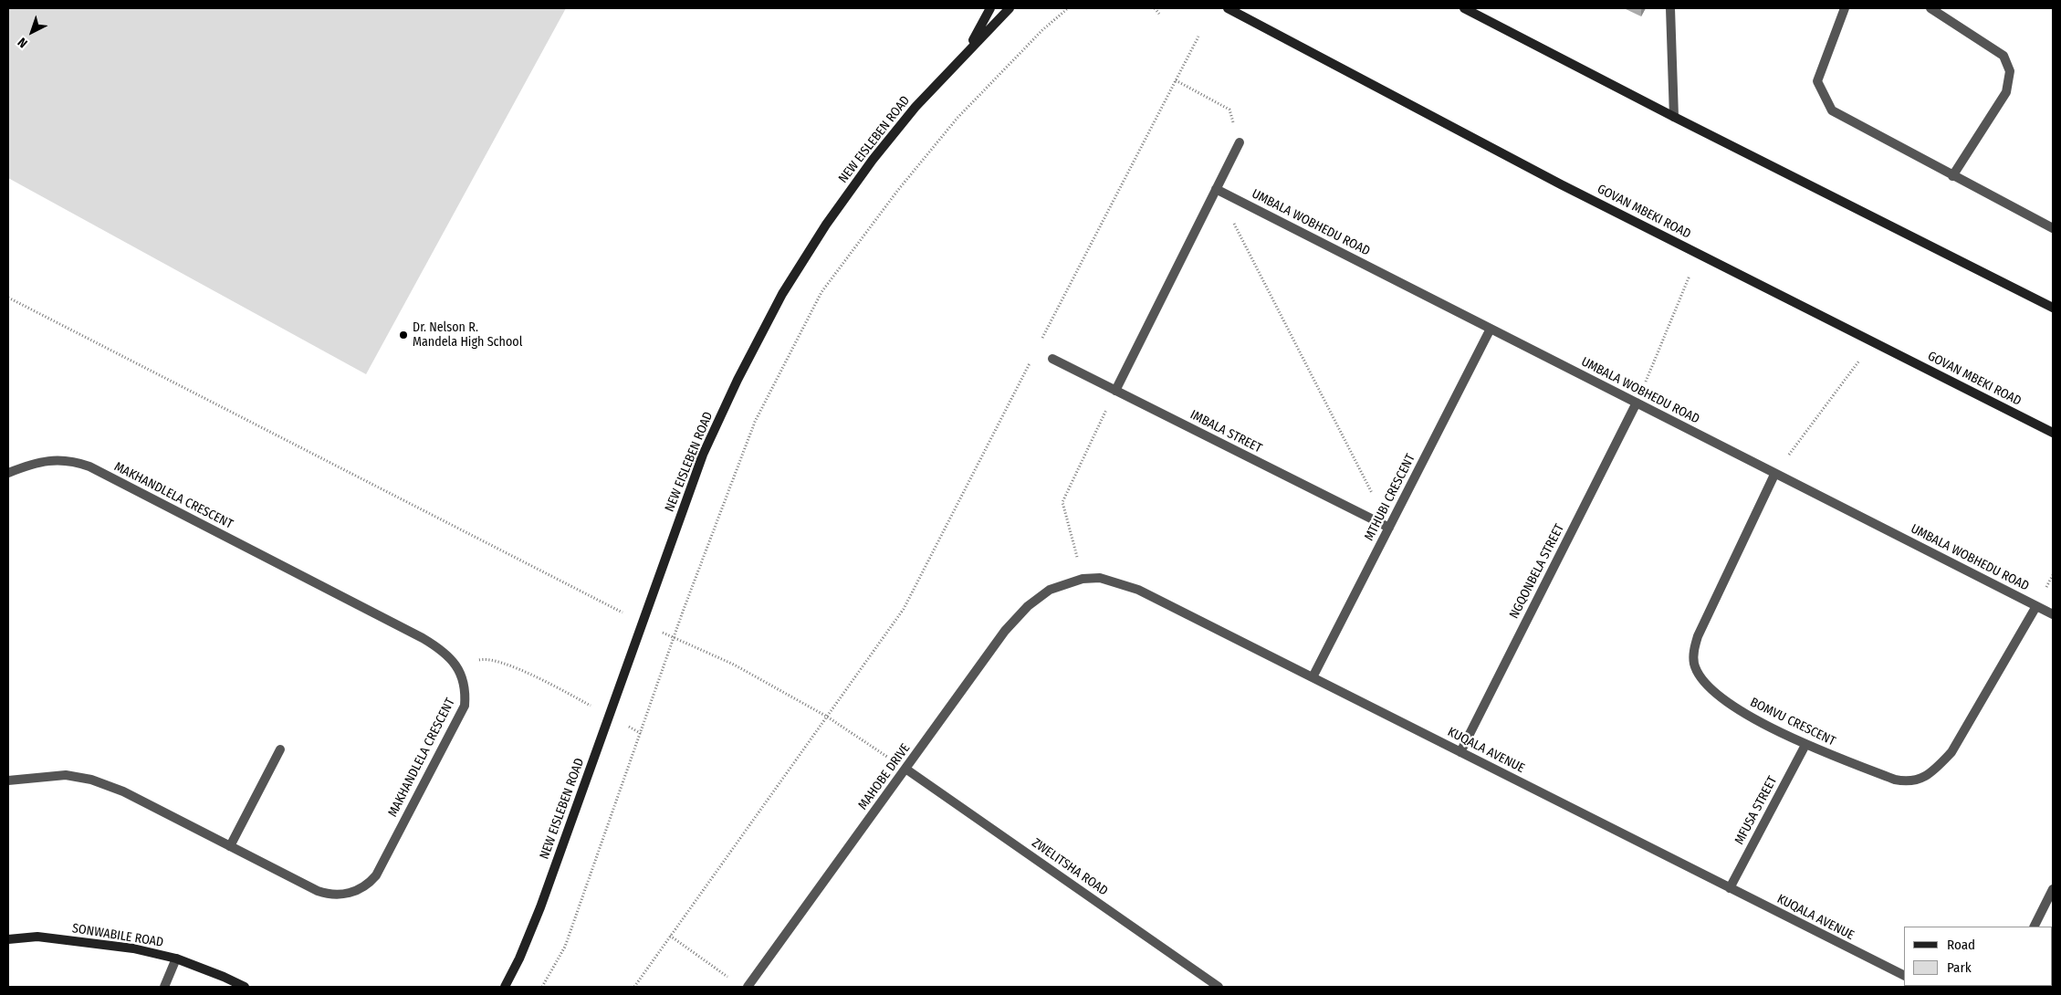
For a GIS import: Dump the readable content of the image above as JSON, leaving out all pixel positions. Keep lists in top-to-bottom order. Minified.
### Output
{"streets":{"main road":["NEW EISLEBEN ROAD","GOVAN MBEKI ROAD","SONWABILE ROAD"],"street":["UMBALA WOBHEDU ROAD","IMBALA STREET","MAKHANDLELA CRESCENT","MTHUBI CRESCENT","NGQONBELA STREET","BOMVU CRESCENT","KUQALA AVENUE","MAHOBE DRIVE","MFUSA STREET","ZWELITSHA ROAD"]},"crossings":[["UMBALA WOBHEDU ROAD","MTHUBI CRESCENT"],["UMBALA WOBHEDU ROAD","NGQONBELA STREET"],["UMBALA WOBHEDU ROAD","BOMVU CRESCENT"],["IMBALA STREET","MTHUBI CRESCENT"],["MTHUBI CRESCENT","KUQALA AVENUE"],["NGQONBELA STREET","KUQALA AVENUE"],["BOMVU CRESCENT","MFUSA STREET"],["KUQALA AVENUE","MAHOBE DRIVE"],["KUQALA AVENUE","MFUSA STREET"],["MAHOBE DRIVE","ZWELITSHA ROAD"]],"places":["Dr. Nelson R. Mandela High School"],"legend":["Road","Park"],"north":"bottom left"}
